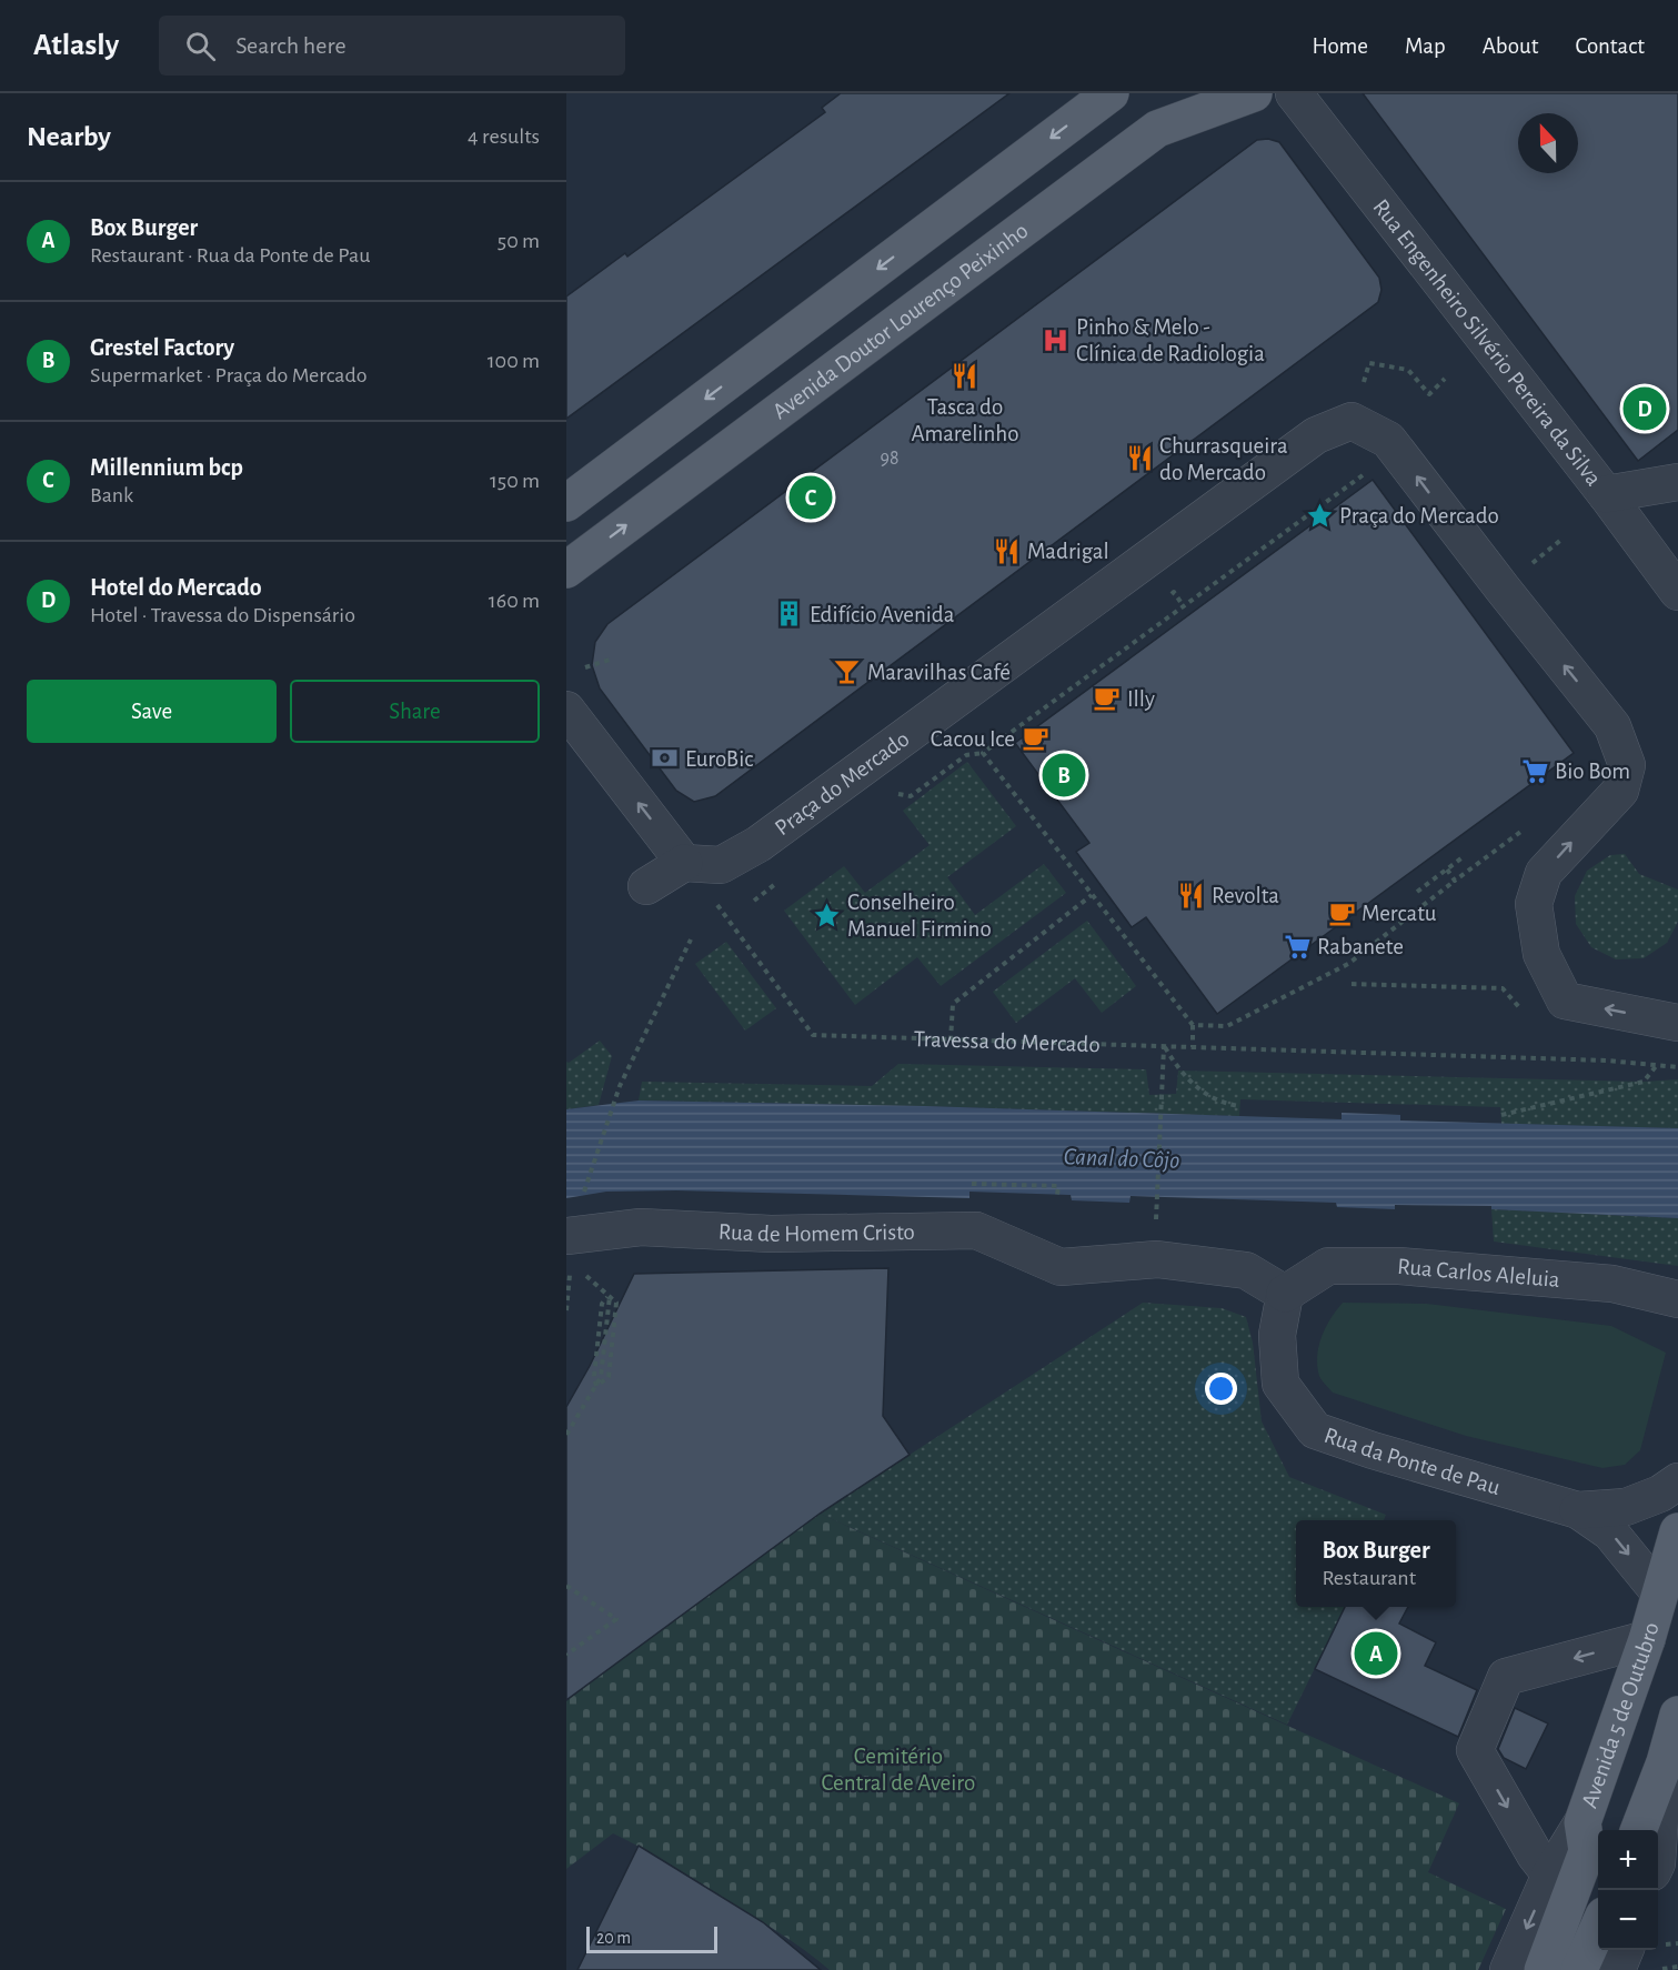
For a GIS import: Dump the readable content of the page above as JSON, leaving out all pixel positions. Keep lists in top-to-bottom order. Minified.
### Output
{"streets":{"main road":["Avenida Doutor Lourenço Peixinho","Avenida 5 de Outubro"],"street":["Rua Engenheiro Silvério Pereira da Silva","Praça do Mercado","Rua de Homem Cristo","Rua Carlos Aleluia","Rua da Ponte de Pau"],"path":["Travessa do Mercado"]},"crossings":[["Praça do Mercado","Travessa do Mercado"],["Rua de Homem Cristo","Rua Carlos Aleluia"],["Rua de Homem Cristo","Rua da Ponte de Pau"],["Rua Carlos Aleluia","Rua da Ponte de Pau"],["Rua da Ponte de Pau","Avenida 5 de Outubro"]],"water":["Canal do Côjo"],"parks":["Cemitério Central de Aveiro"],"places":{"hospital":["Pinho & Melo - Clínica de Radiologia"],"restaurant":["Tasca do Amarelinho","Churrasqueira do Mercado","Madrigal","Revolta"],"place":["Praça do Mercado","Conselheiro Manuel Firmino"],"building":["Edifício Avenida"],"bar":["Maravilhas Café"],"cafe":["Illy","Cacou Ice","Mercatu"],"bank":["EuroBic"],"supermarket":["Bio Bom","Rabanete"]},"house_numbers":["98"],"scale_bar":"20 m","north":"top","page":{"header":"Atlasly","search":"Search here","nav":["Home","Map","About","Contact"],"heading":["Nearby","4 results"],"list":[{"mark":"A","name":"Box Burger","note":"Restaurant · Rua da Ponte de Pau","value":"50 m"},{"mark":"B","name":"Grestel Factory","note":"Supermarket · Praça do Mercado","value":"100 m"},{"mark":"C","name":"Millennium bcp","note":"Bank","value":"150 m"},{"mark":"D","name":"Hotel do Mercado","note":"Hotel · Travessa do Dispensário","value":"160 m"}],"pins":["D","C","B","A"],"buttons":["Save","Share"],"popup":["Box Burger","Restaurant"],"map_buttons":["+","−"],"scale":"20 m"}}
